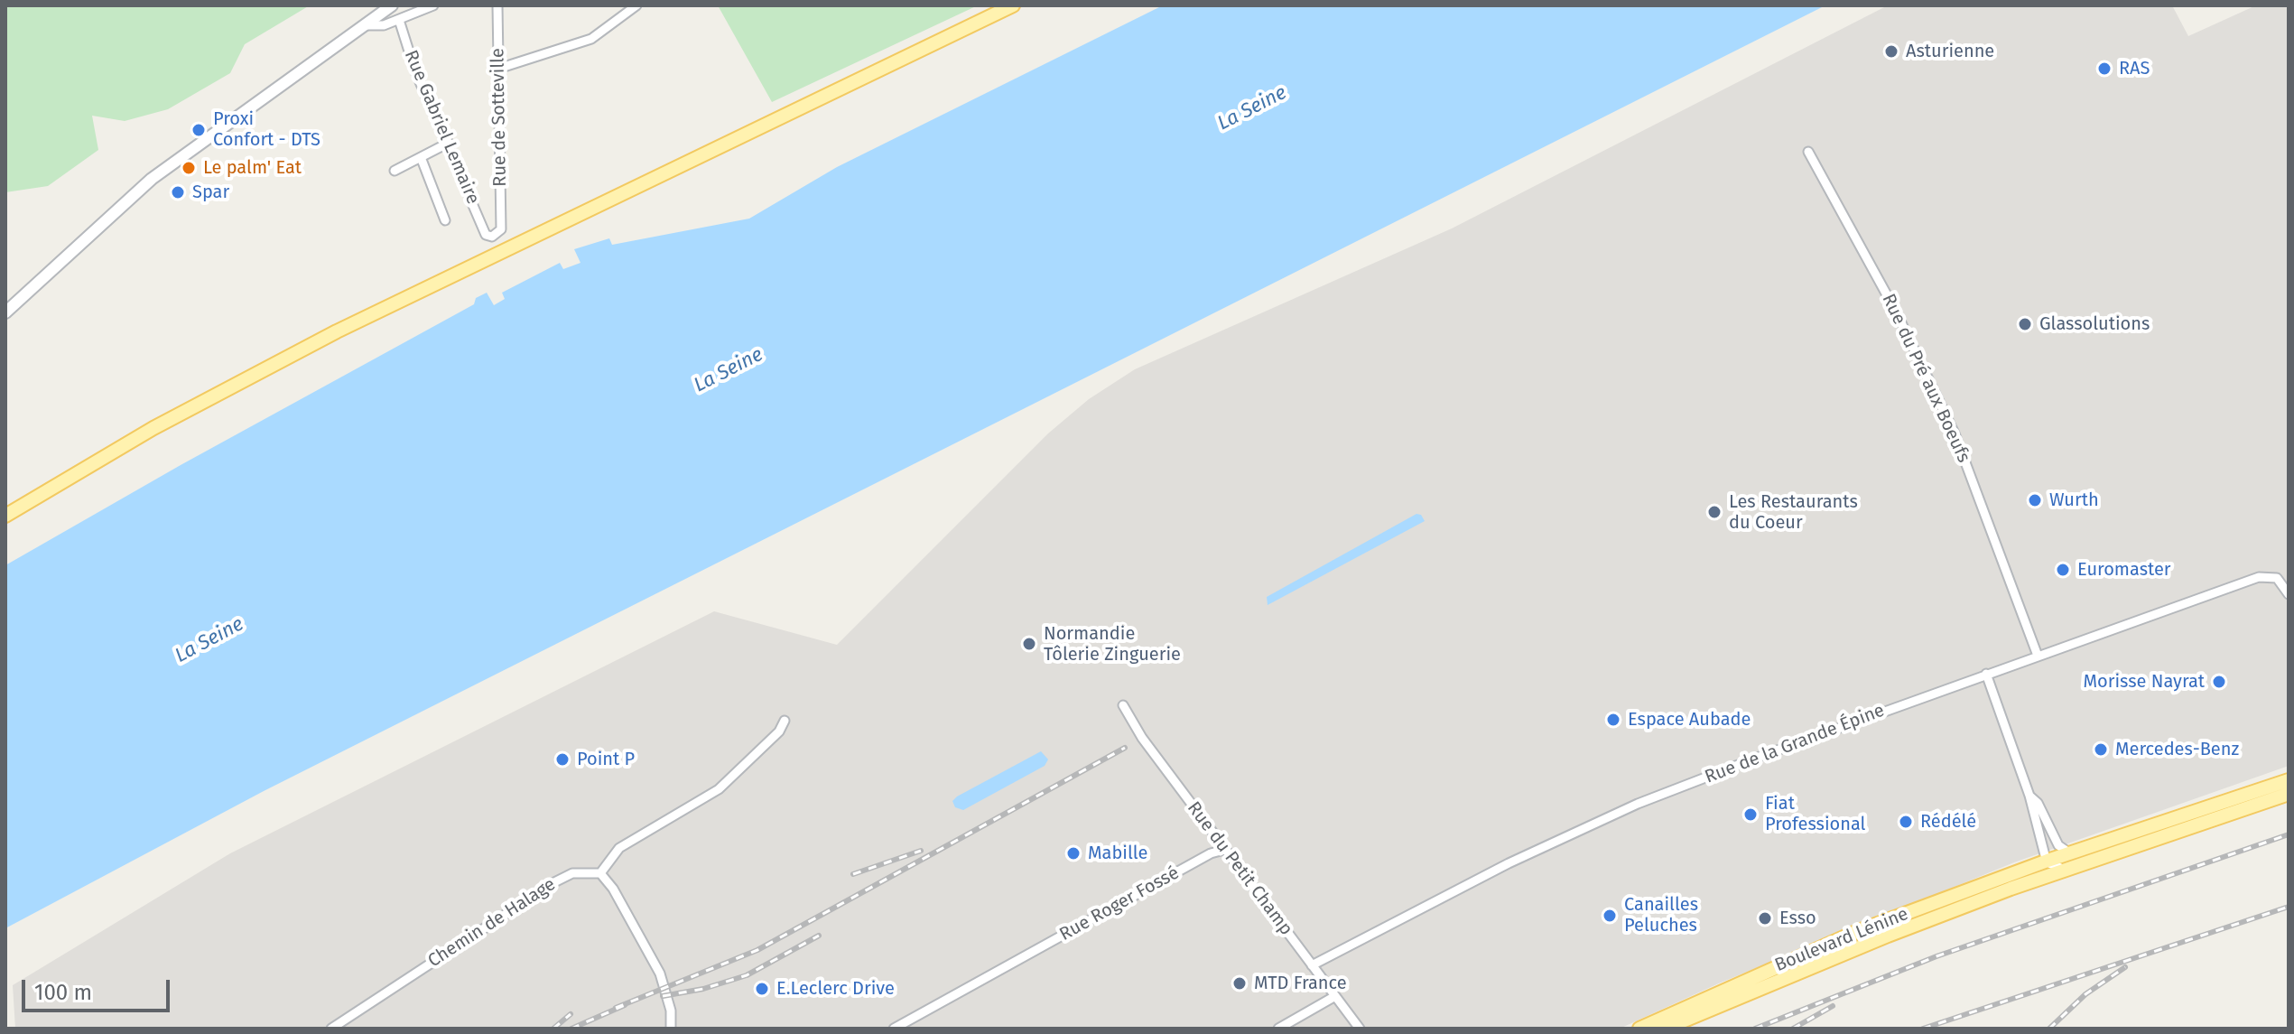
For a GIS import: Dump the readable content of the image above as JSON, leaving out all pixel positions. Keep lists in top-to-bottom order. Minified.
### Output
{"streets":{"main road":["Boulevard Lénine"],"street":["Rue de Sotteville","Rue Gabriel Lemaire","Rue du Pré aux Boeufs","Rue de la Grande Épine","Rue du Petit Champ","Rue Roger Fossé","Chemin de Halage"]},"crossings":[["Rue de Sotteville","Rue Gabriel Lemaire"],["Rue du Pré aux Boeufs","Rue de la Grande Épine"],["Rue de la Grande Épine","Rue du Petit Champ"],["Rue du Petit Champ","Rue Roger Fossé"]],"water":["La Seine"],"places":["Asturienne","RAS","Proxi Confort - DTS","Le palm' Eat","Spar","Glassolutions","Wurth","Les Restaurants du Coeur","Euromaster","Normandie Tôlerie Zinguerie","Morisse Nayrat","Espace Aubade","Mercedes-Benz","Point P","Fiat Professional","Rédélé","Mabille","Canailles Peluches","Esso","MTD France","E.Leclerc Drive"],"scale_bar":"100 m"}
